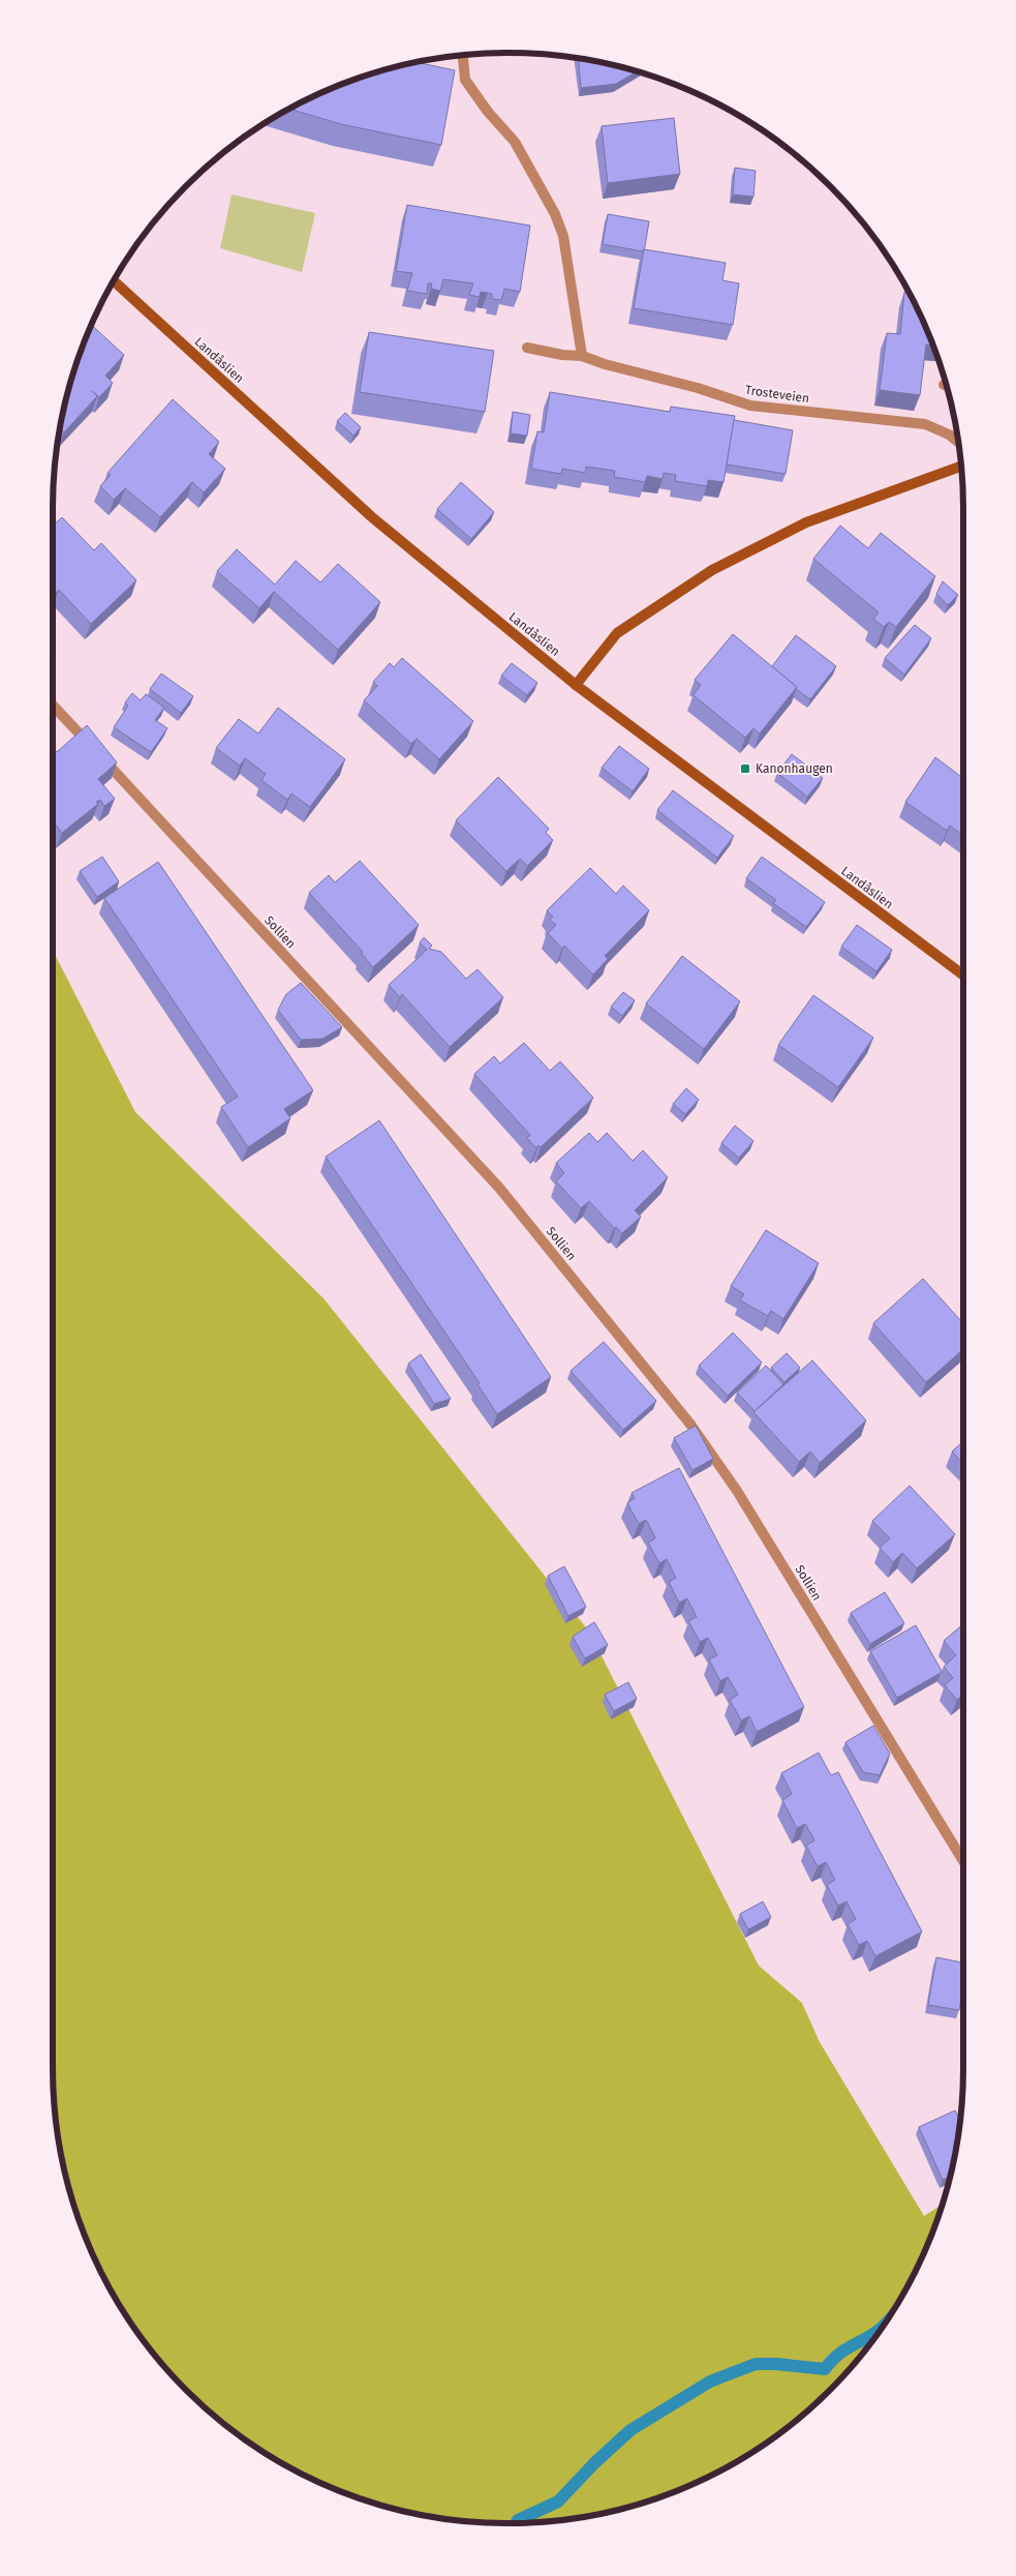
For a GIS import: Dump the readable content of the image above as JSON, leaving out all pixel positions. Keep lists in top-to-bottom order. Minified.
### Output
{"streets":{"street":["Landåslien","Trosteveien","Sollien"]},"places":{"transit":["Kanonhaugen"]}}
